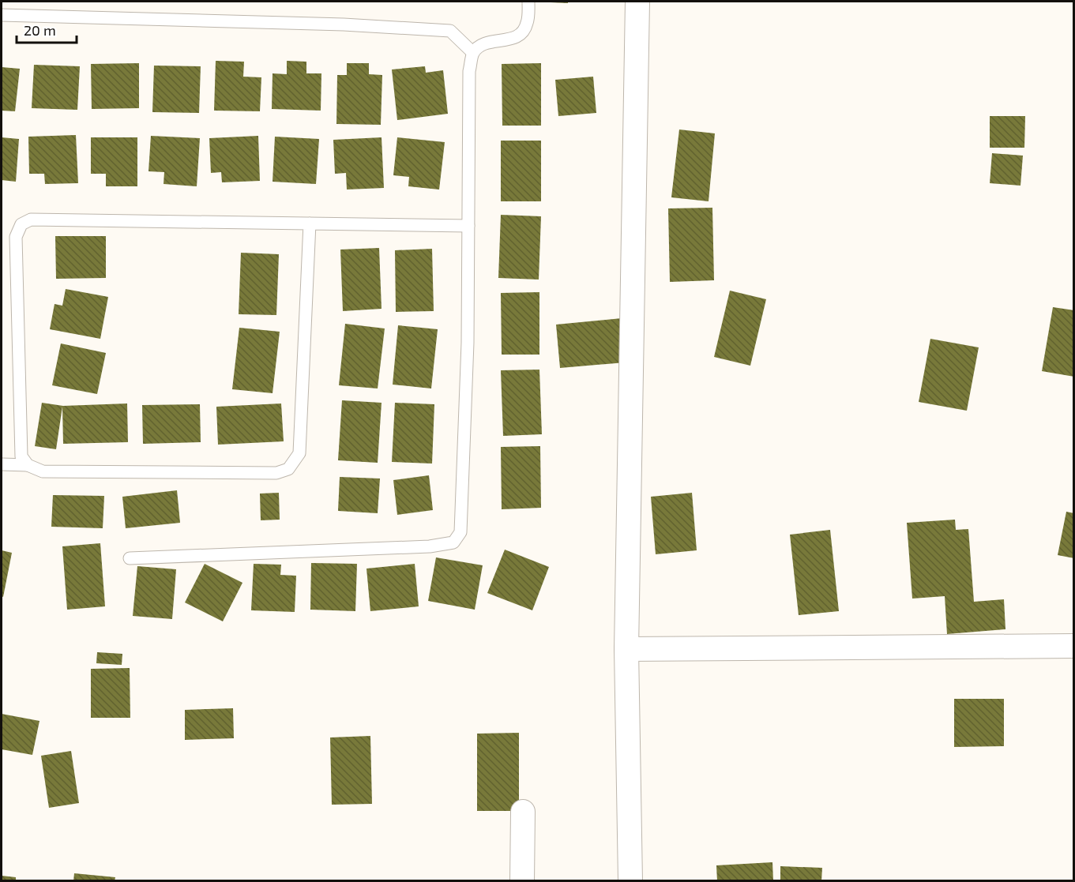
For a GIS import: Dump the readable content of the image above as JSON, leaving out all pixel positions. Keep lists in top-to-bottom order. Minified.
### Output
{"scale_bar":"20 m"}
